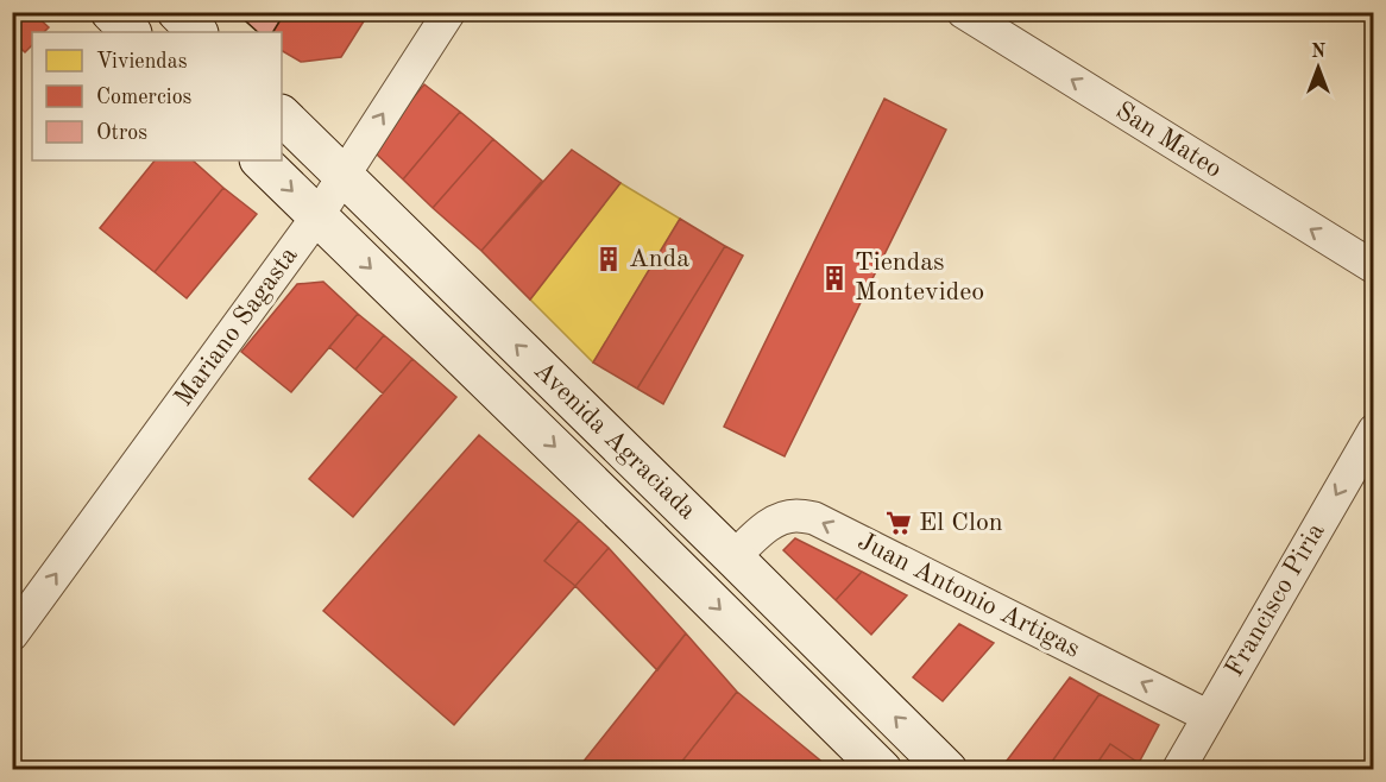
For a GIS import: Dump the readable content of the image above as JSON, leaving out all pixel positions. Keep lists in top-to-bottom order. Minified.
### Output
{"streets":{"main road":["Avenida Agraciada"],"street":["San Mateo","Mariano Sagasta","Juan Antonio Artigas","Francisco Piria"]},"crossings":[["Mariano Sagasta","Avenida Agraciada"],["Avenida Agraciada","Juan Antonio Artigas"],["Juan Antonio Artigas","Francisco Piria"]],"one_way":["San Mateo","Mariano Sagasta","Juan Antonio Artigas","Francisco Piria"],"places":{"building":["Anda","Tiendas Montevideo"],"supermarket":["El Clon"]},"legend":["Viviendas","Comercios","Otros"],"north":"top"}
